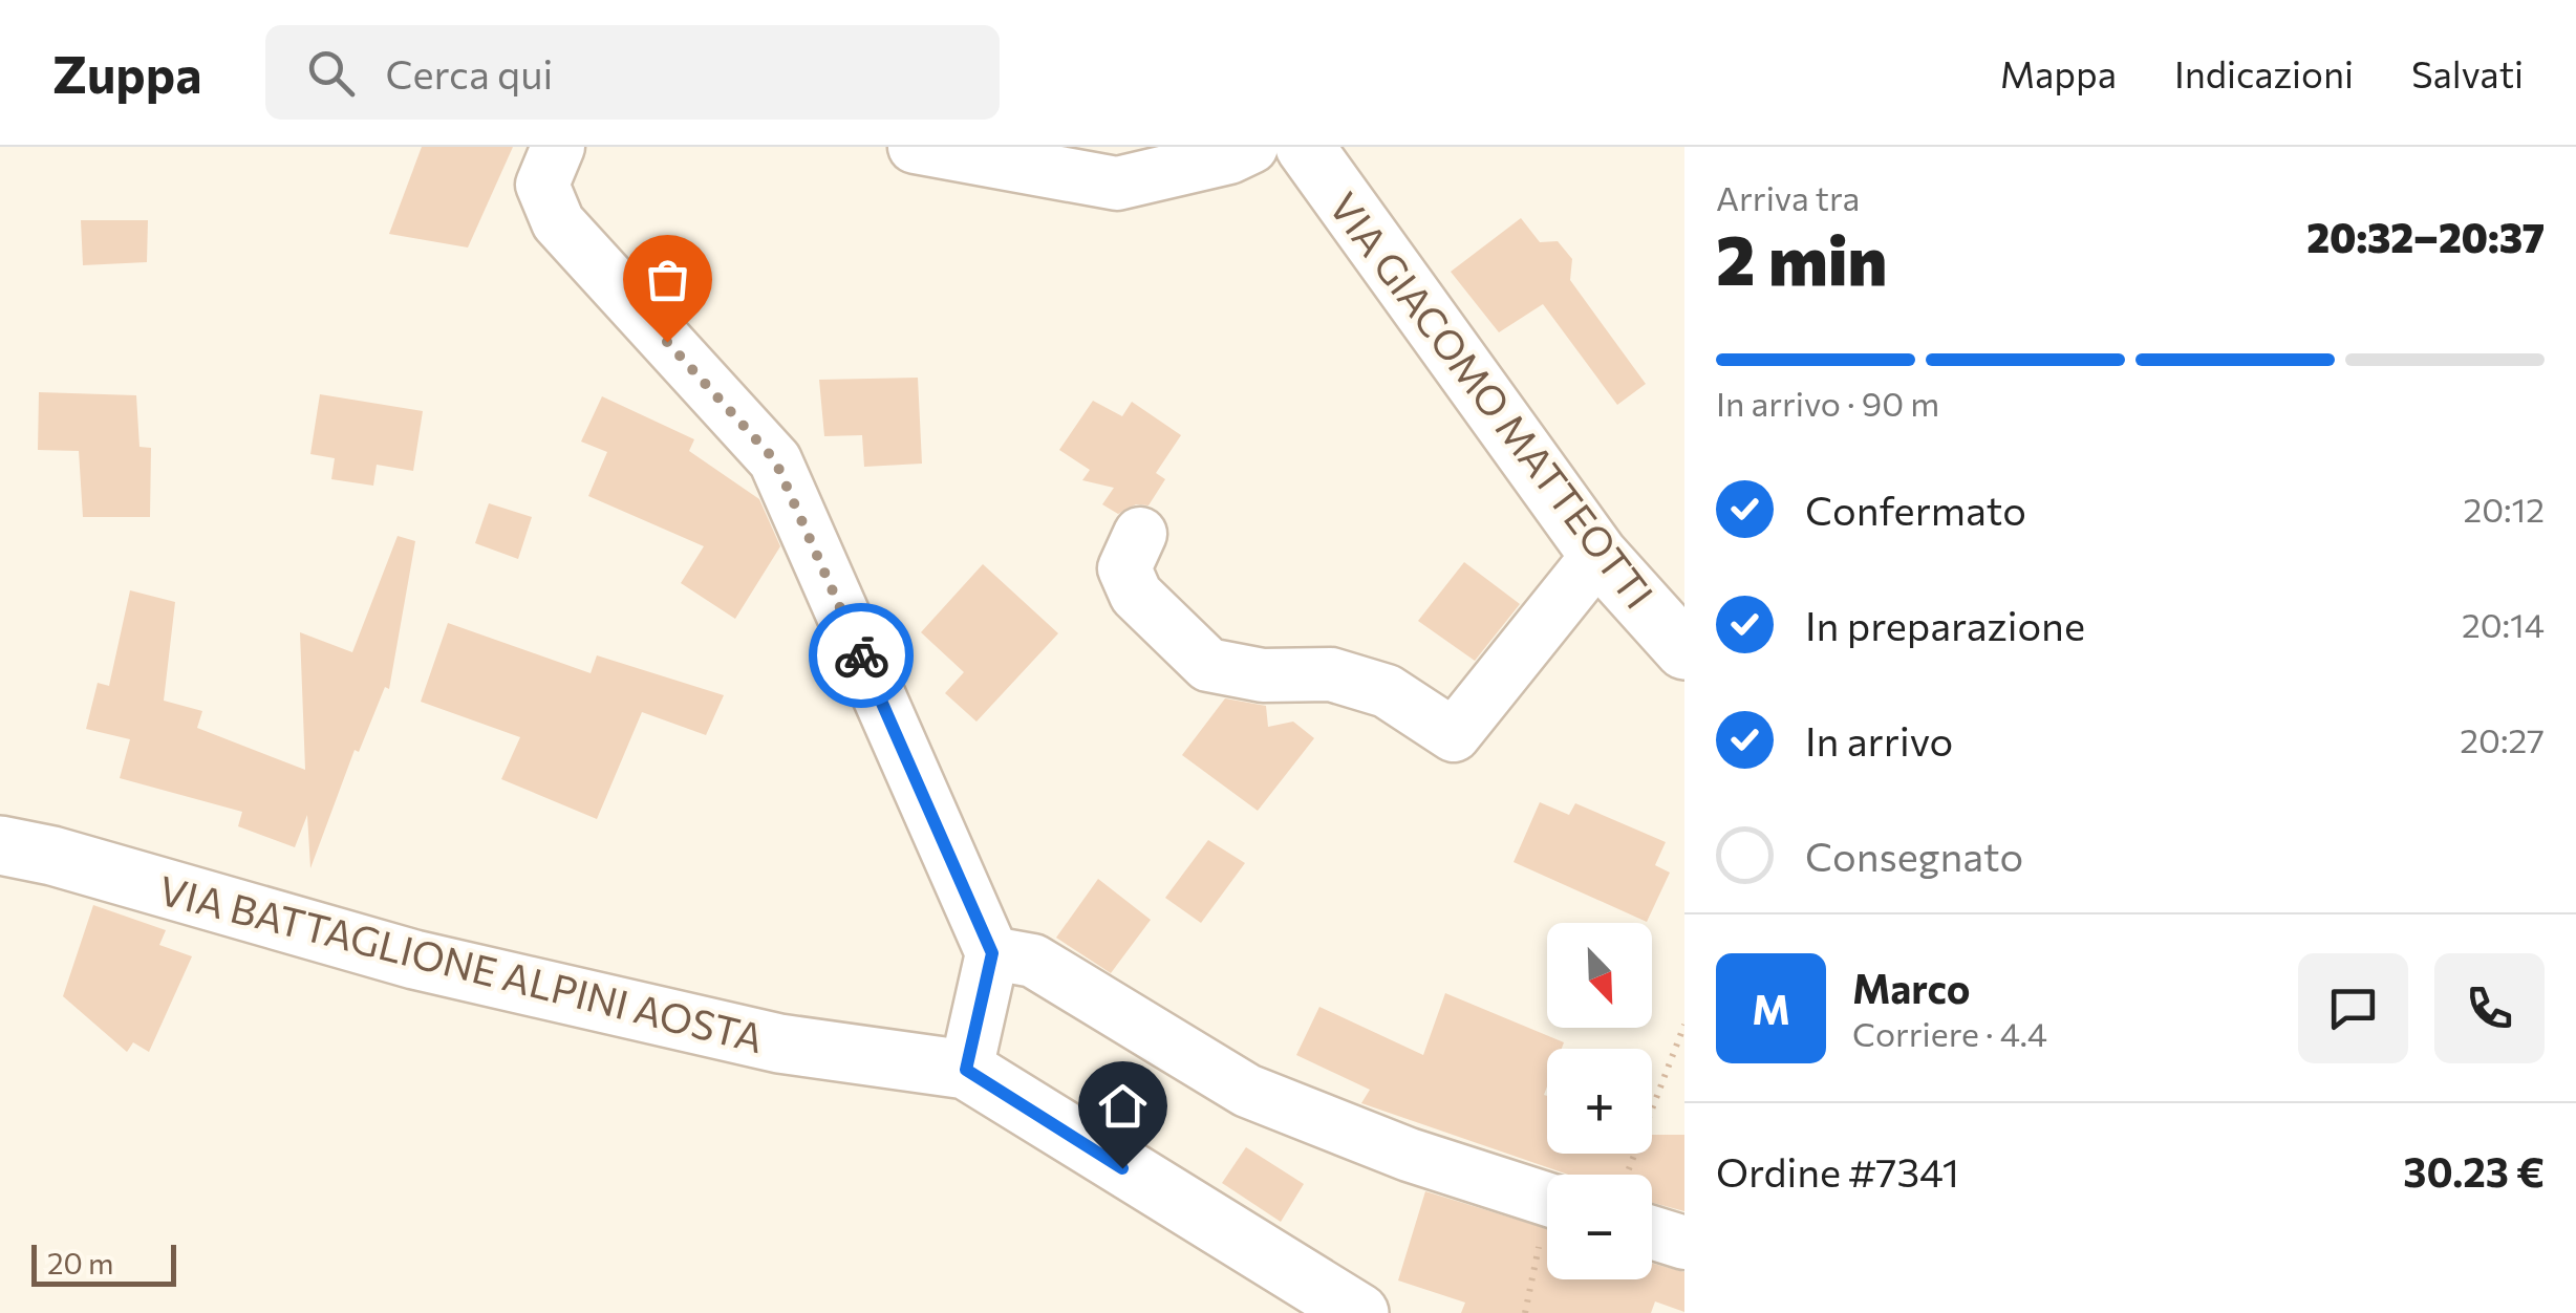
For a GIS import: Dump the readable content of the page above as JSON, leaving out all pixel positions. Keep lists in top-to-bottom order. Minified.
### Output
{"streets":{"street":["VIA GIACOMO MATTEOTTI","VIA BATTAGLIONE ALPINI AOSTA"]},"scale_bar":"20 m","north":"bottom right","page":{"header":"Zuppa","search":"Cerca qui","nav":["Mappa","Indicazioni","Salvati"],"heading":["2 min","Arriva tra","20:32–20:37"],"panel":["Marco","Corriere · 4.4","Ordine #7341","30.23 €"],"bar":"In arrivo · 90 m","list":[["Confermato","20:12"],["In preparazione","20:14"],["In arrivo","20:27"],"Consegnato"],"map_buttons":["+","−"],"round":"M","scale":"20 m"}}
